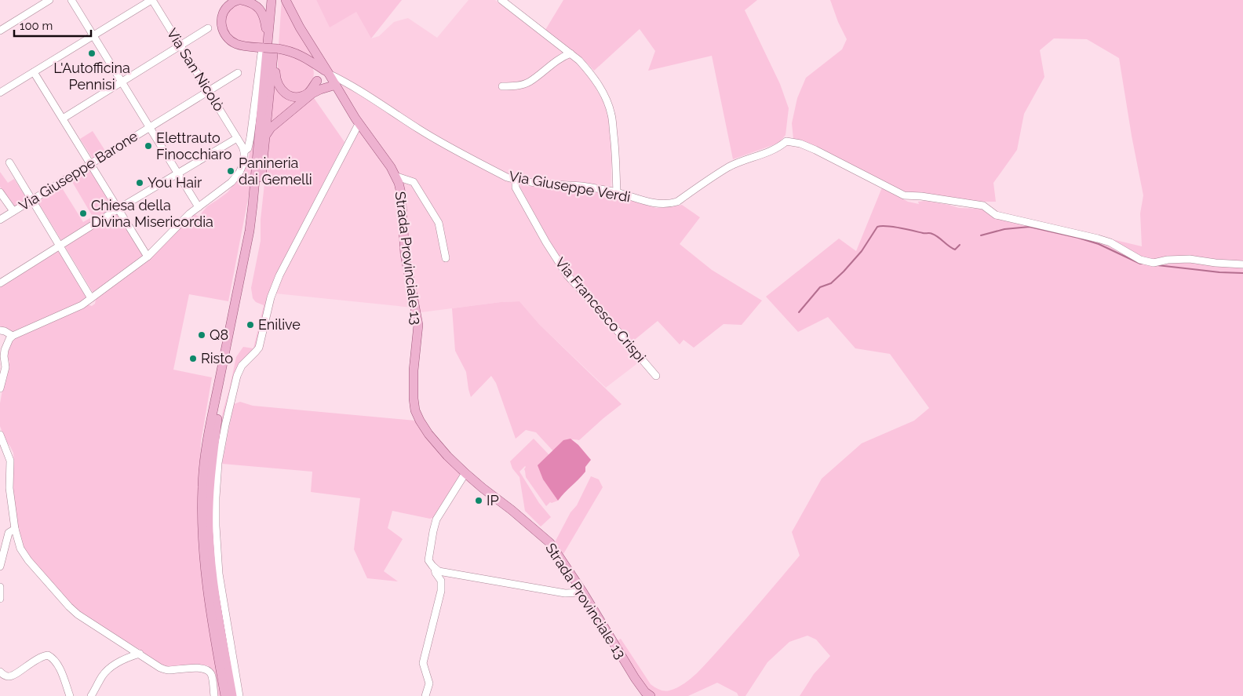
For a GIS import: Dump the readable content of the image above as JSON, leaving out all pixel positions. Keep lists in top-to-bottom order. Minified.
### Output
{"streets":{"main road":["Strada Provinciale 13"],"street":["Via San Nicolò","Via Giuseppe Barone","Via Giuseppe Verdi","Via Francesco Crispi"]},"crossings":[["Via San Nicolò","Via Giuseppe Barone"],["Via Giuseppe Verdi","Strada Provinciale 13"],["Via Giuseppe Verdi","Via Francesco Crispi"]],"places":["L'Autofficina Pennisi","Elettrauto Finocchiaro","Panineria dai Gemelli","You Hair","Chiesa della Divina Misericordia","Enilive","Q8","Risto","IP"],"scale_bar":"100 m"}
